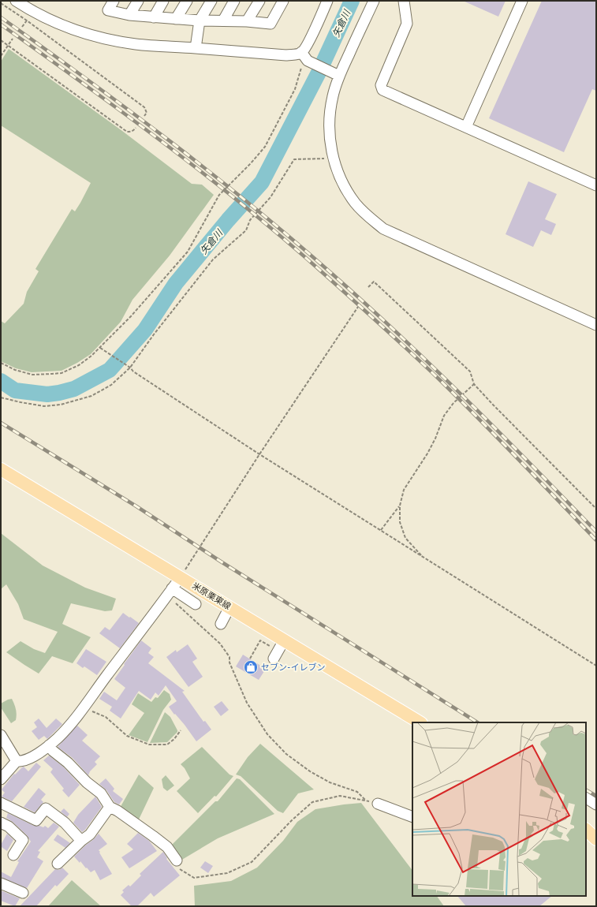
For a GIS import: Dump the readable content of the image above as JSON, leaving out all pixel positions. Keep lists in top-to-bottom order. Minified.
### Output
{"streets":{"main road":["米原栗東線"]},"water":["矢倉川"],"places":{"shop":["セブン-イレブン"]}}
